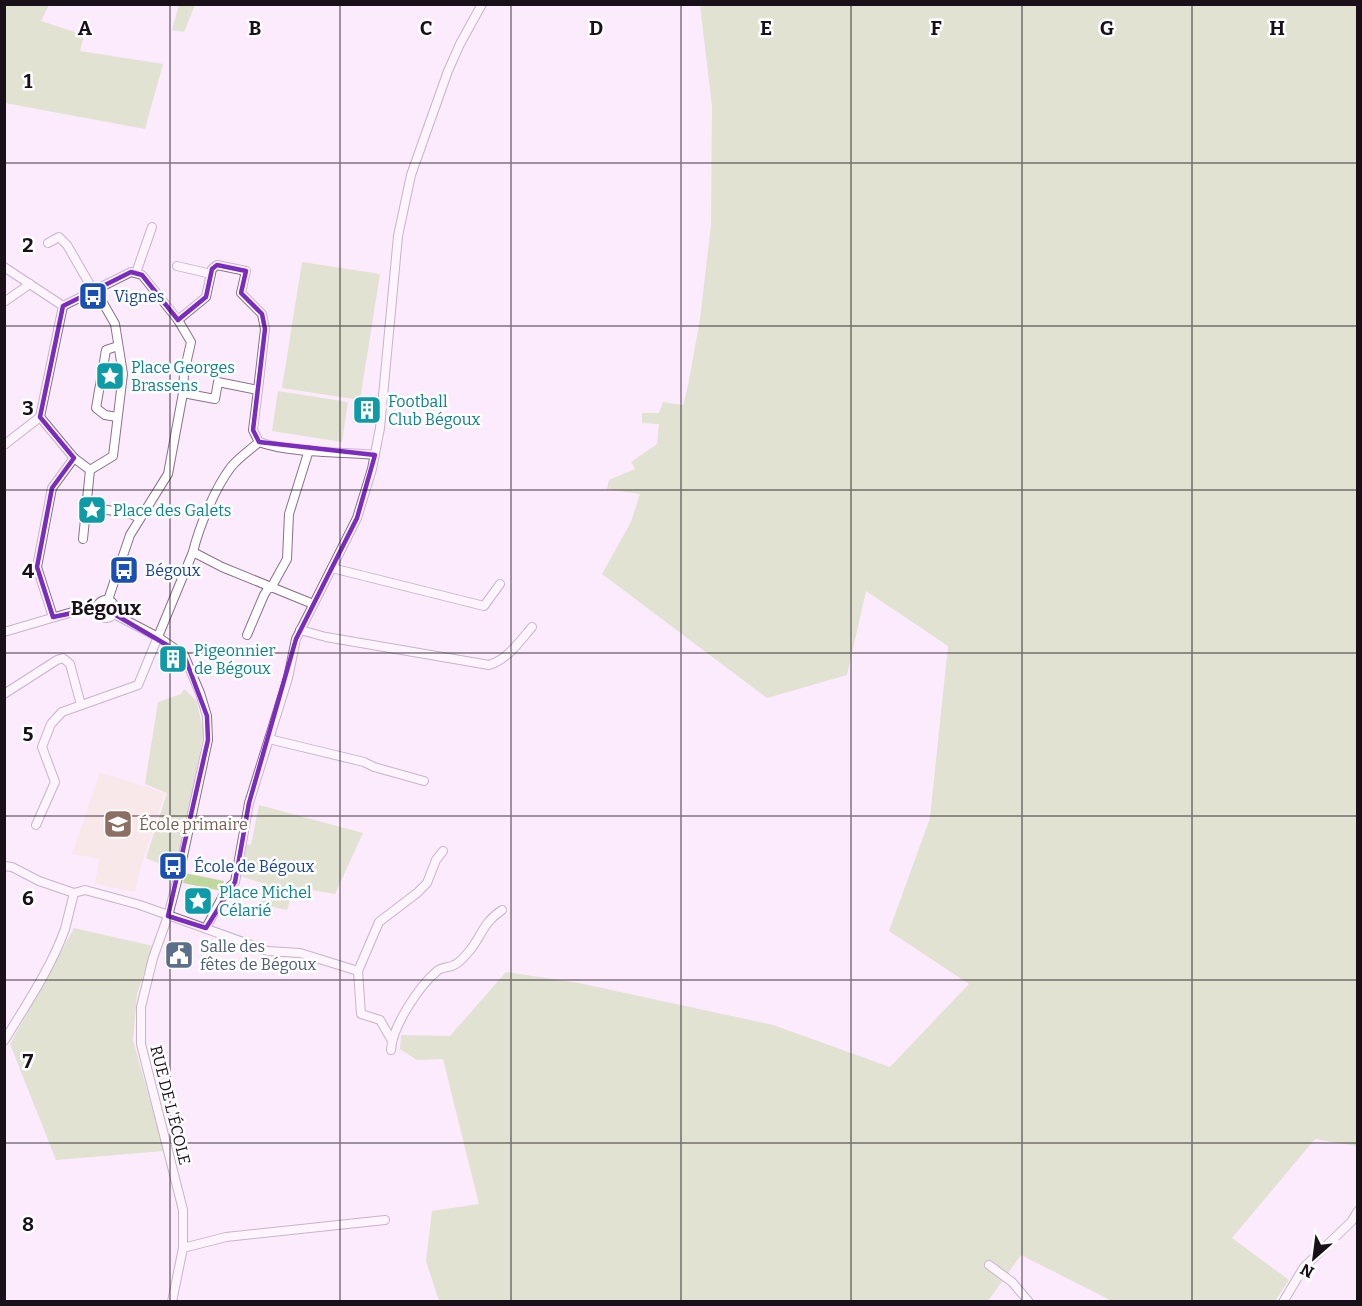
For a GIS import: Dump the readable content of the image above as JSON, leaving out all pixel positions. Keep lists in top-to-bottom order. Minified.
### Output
{"streets":{"street":["RUE DE L'ÉCOLE"]},"districts":["Bégoux"],"places":{"bus stop":["Vignes","Bégoux","École de Bégoux"],"place":["Place Georges Brassens","Place des Galets","Place Michel Célarié"],"building":["Football Club Bégoux","Pigeonnier de Bégoux"],"school or university":["École primaire"],"public building":["Salle des fêtes de Bégoux"]},"north":"bottom left","grid":{"columns":["A","B","C","D","E","F","G","H"],"rows":["1","2","3","4","5","6","7","8"]}}
